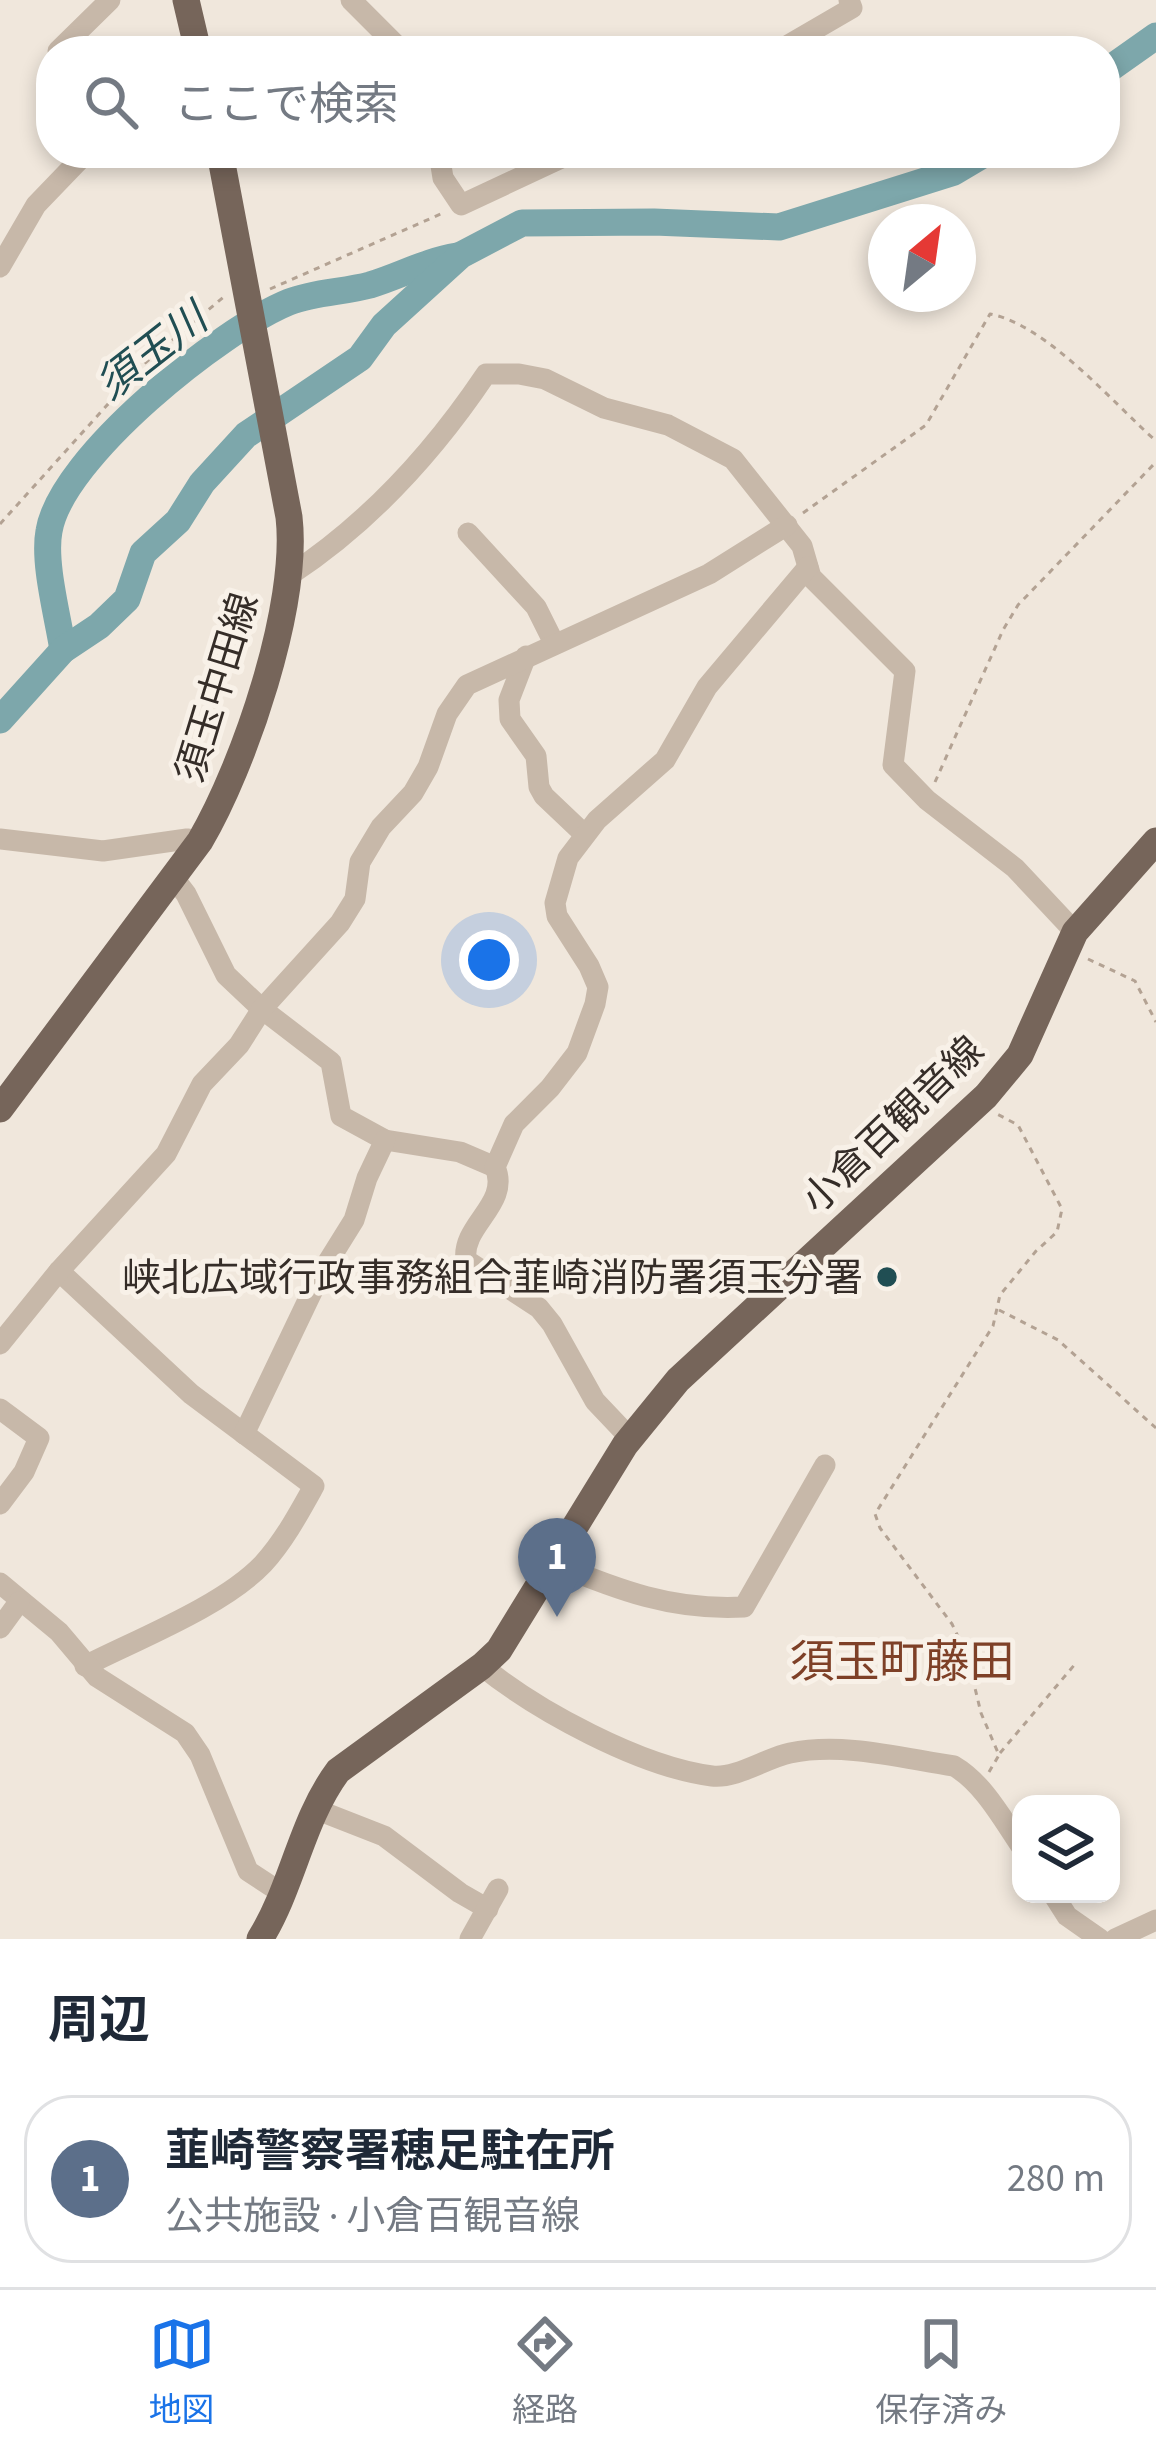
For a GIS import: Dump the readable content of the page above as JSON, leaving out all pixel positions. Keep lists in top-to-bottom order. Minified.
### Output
{"streets":{"main road":["須玉中田線","小倉百観音線"]},"districts":["須玉町藤田"],"water":["須玉川"],"places":["峡北広域行政事務組合韮崎消防署須玉分署"],"north":"top right","page":{"search":"ここで検索","pins":"1","heading":"周辺","list":[{"mark":"1","name":"韮崎警察署穂足駐在所","note":"公共施設 · 小倉百観音線","value":"280 m"}],"nav":["地図","経路","保存済み"]}}
